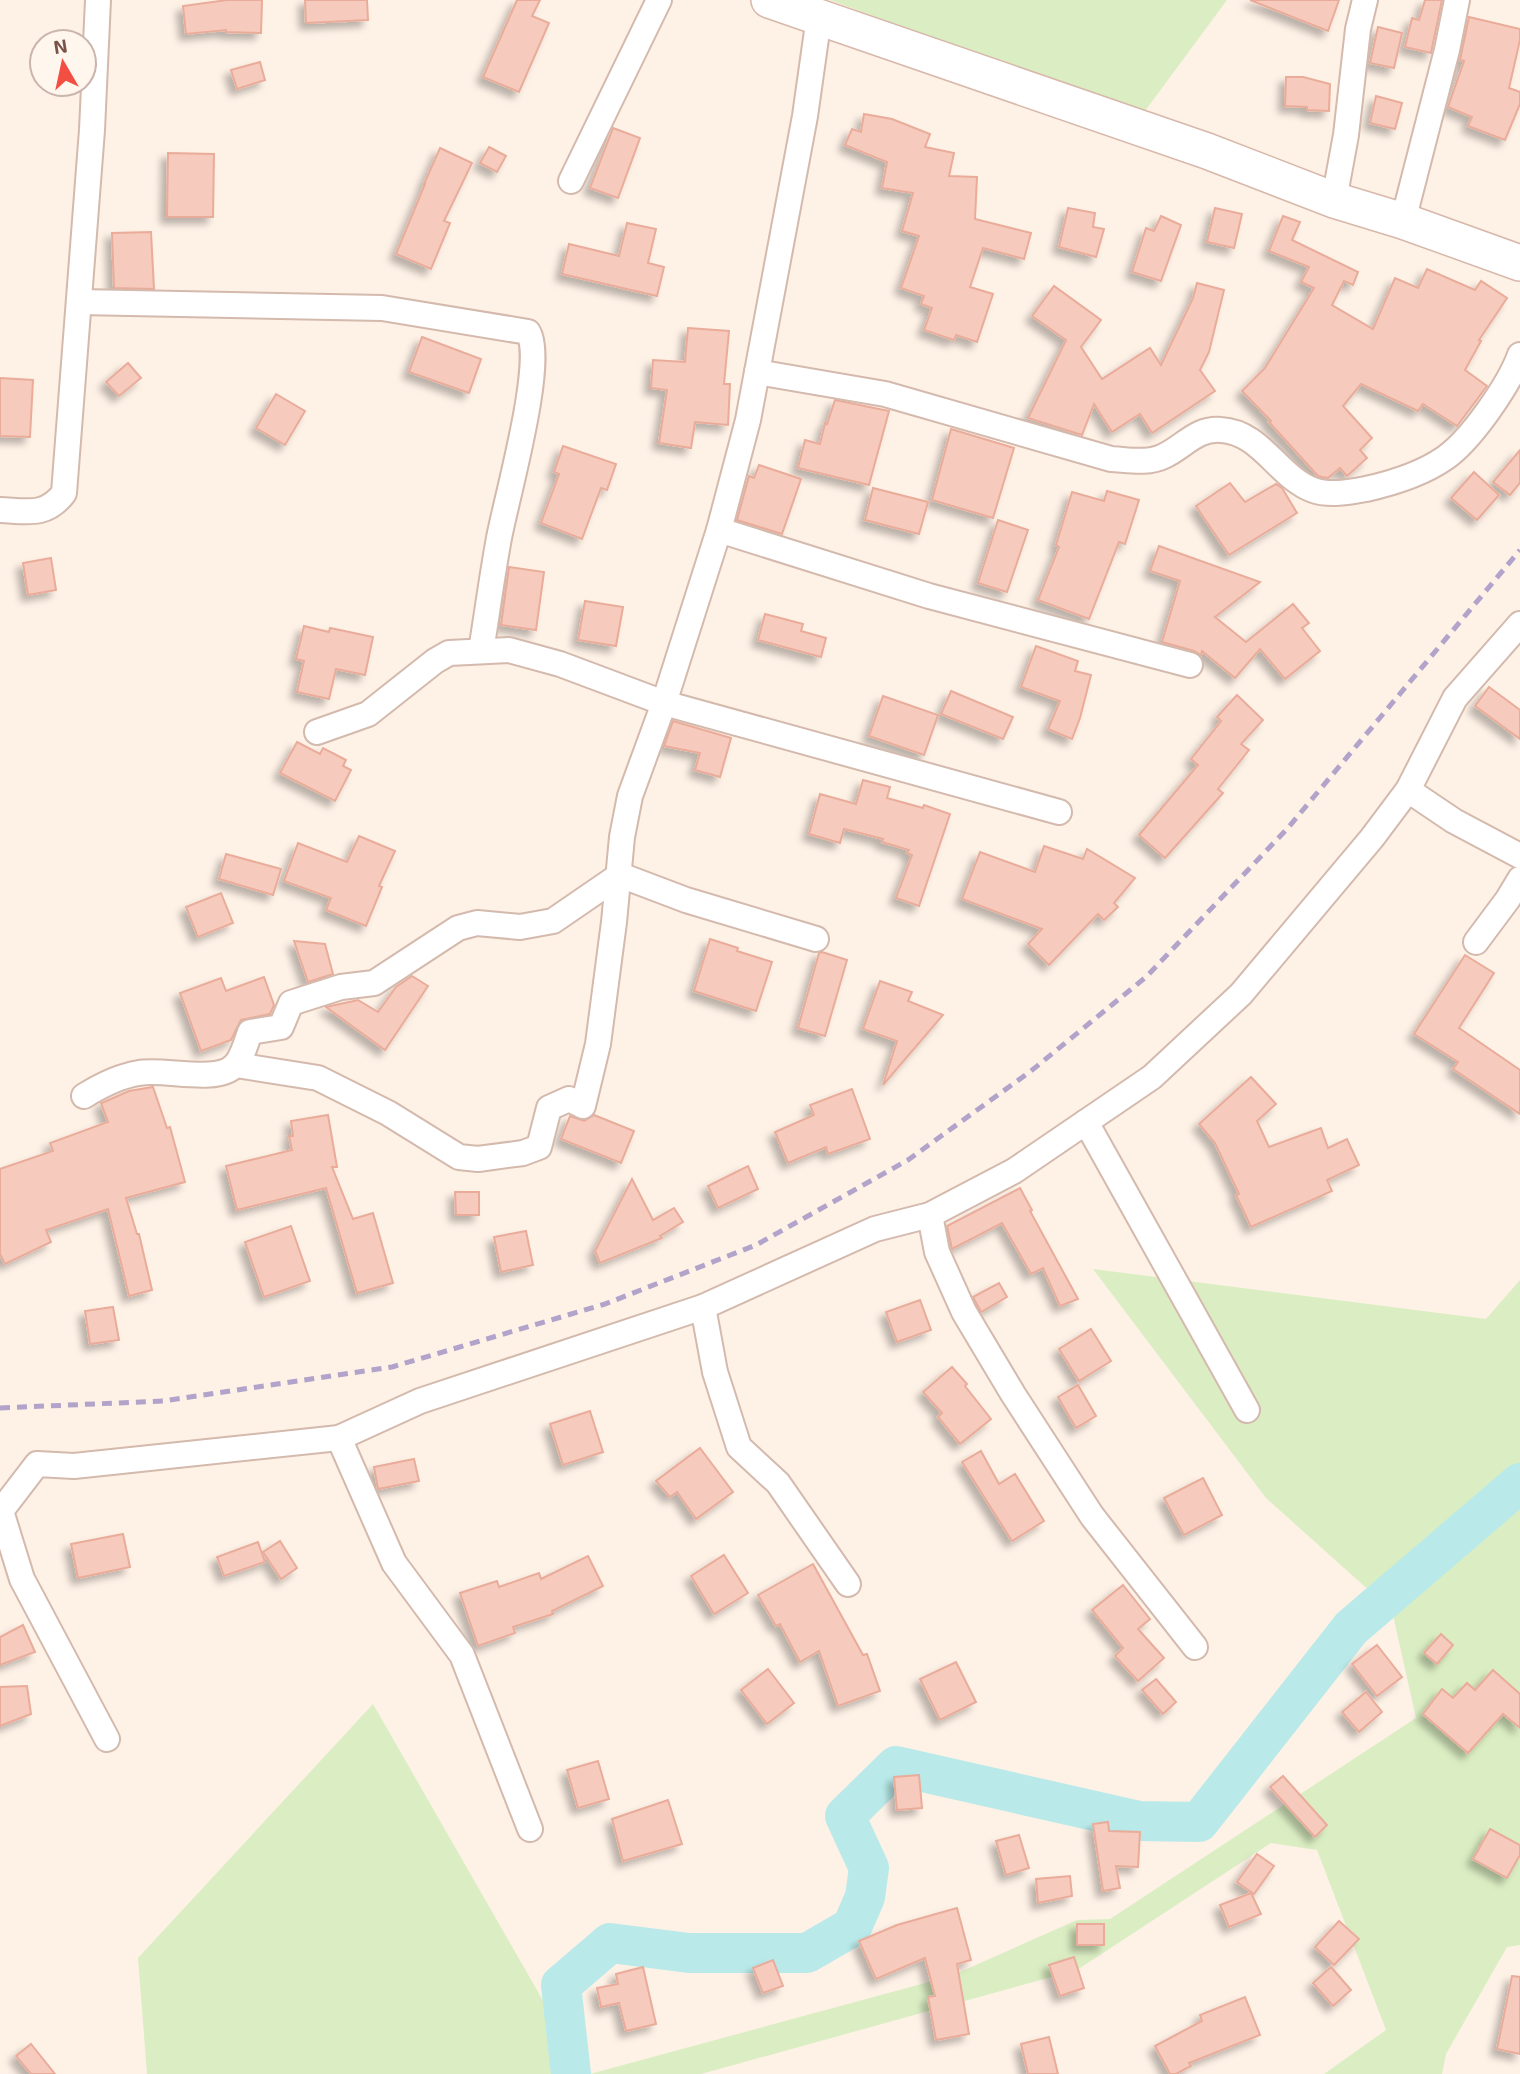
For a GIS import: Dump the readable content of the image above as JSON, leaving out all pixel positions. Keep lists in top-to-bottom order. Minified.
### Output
{"north":"top"}
